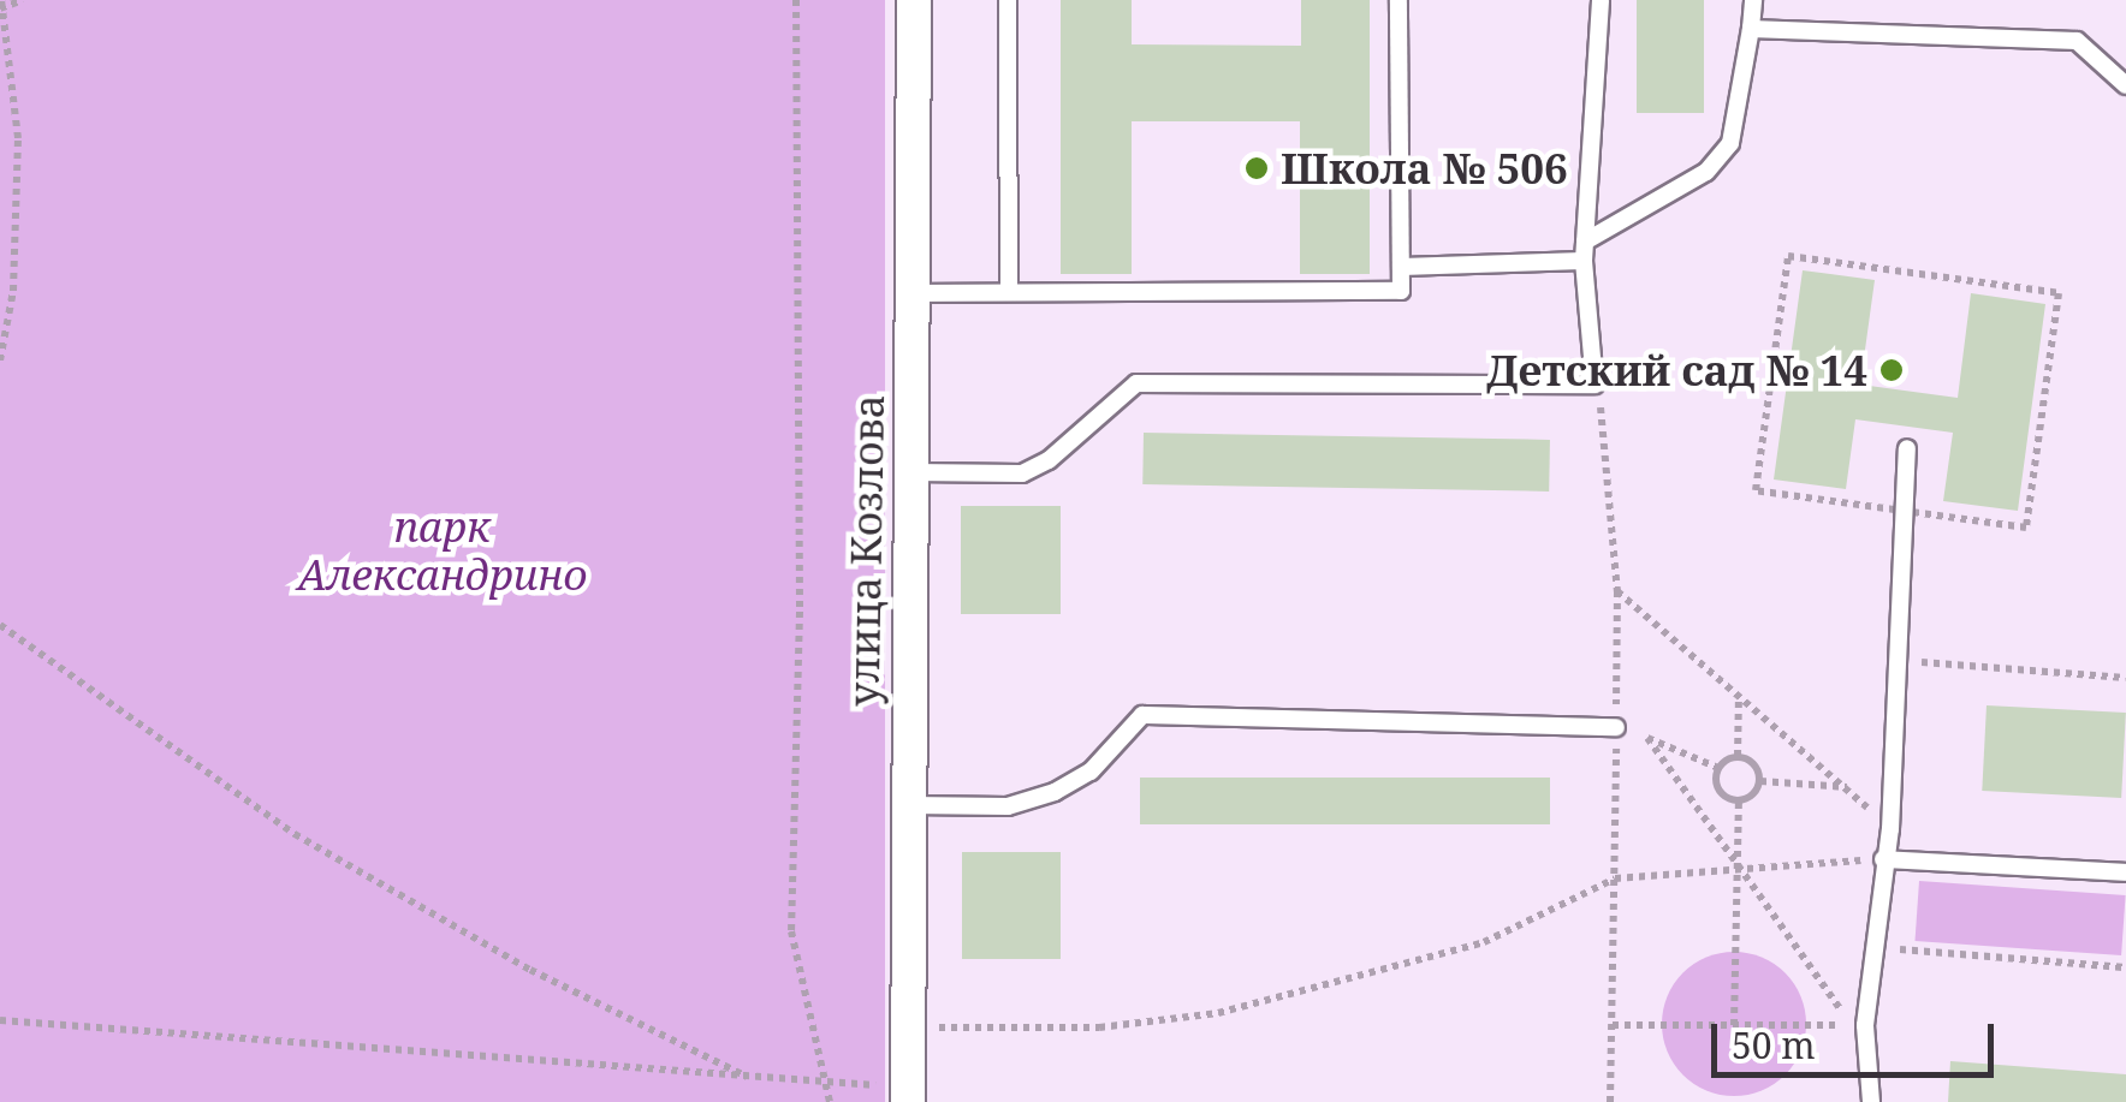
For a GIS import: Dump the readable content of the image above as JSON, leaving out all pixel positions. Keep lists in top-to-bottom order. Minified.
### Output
{"streets":{"street":["улица Козлова"]},"parks":["парк Александрино"],"places":["Школа № 506","Детский сад № 14"],"scale_bar":"50 m"}
